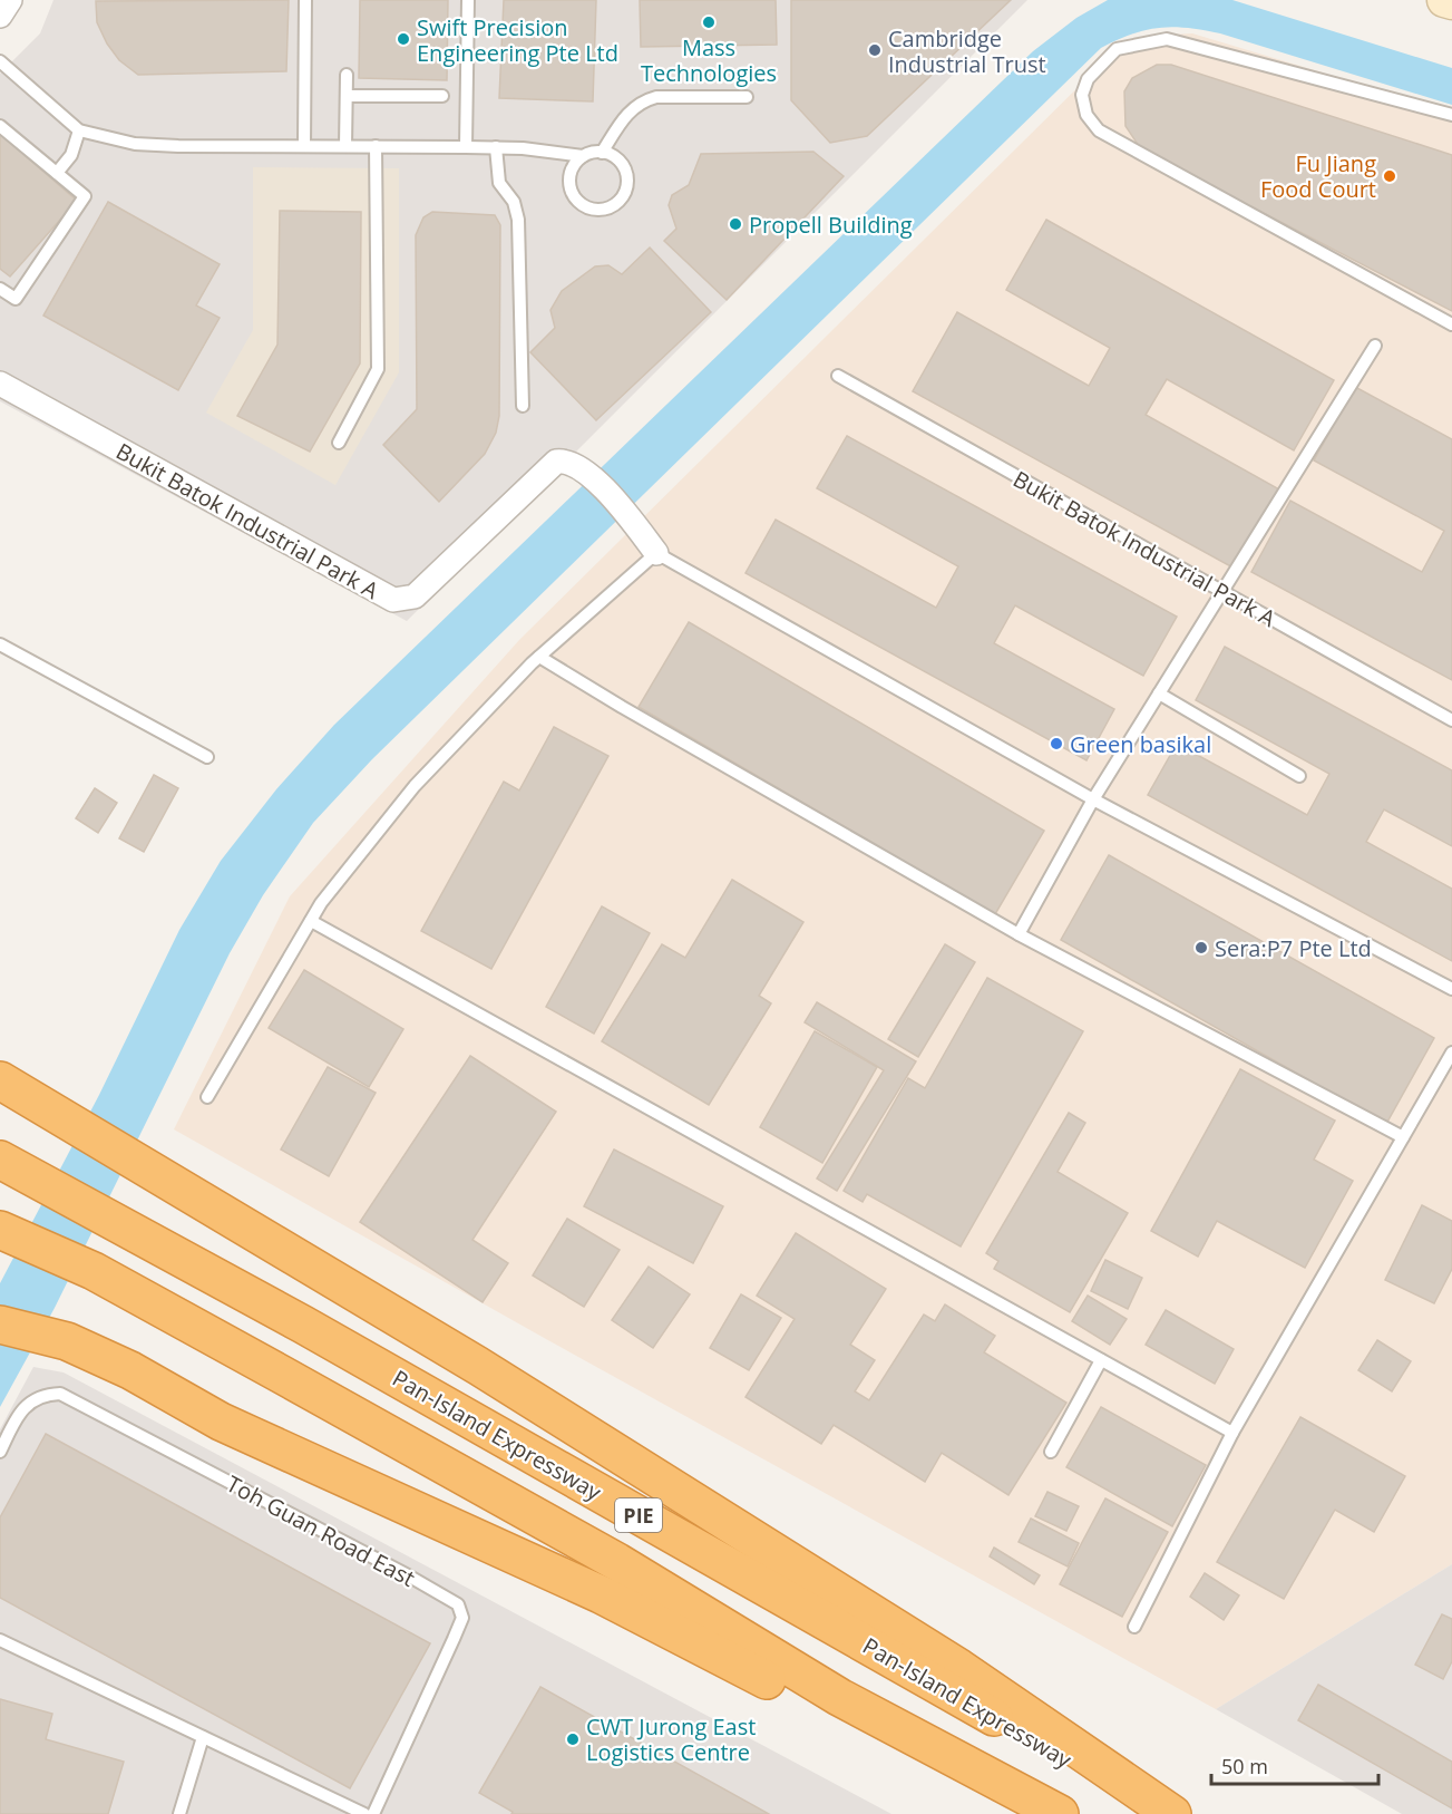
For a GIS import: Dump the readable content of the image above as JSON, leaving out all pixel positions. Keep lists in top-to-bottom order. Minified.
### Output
{"streets":{"highway":["Pan-Island Expressway","PIE"],"street":["Bukit Batok Industrial Park A"],"lane":["Toh Guan Road East"]},"places":["Mass Technologies","Swift Precision Engineering Pte Ltd","Cambridge Industrial Trust","Fu Jiang Food Court","Propell Building","Green basikal","Sera:P7 Pte Ltd","CWT Jurong East Logistics Centre"],"scale_bar":"50 m"}
